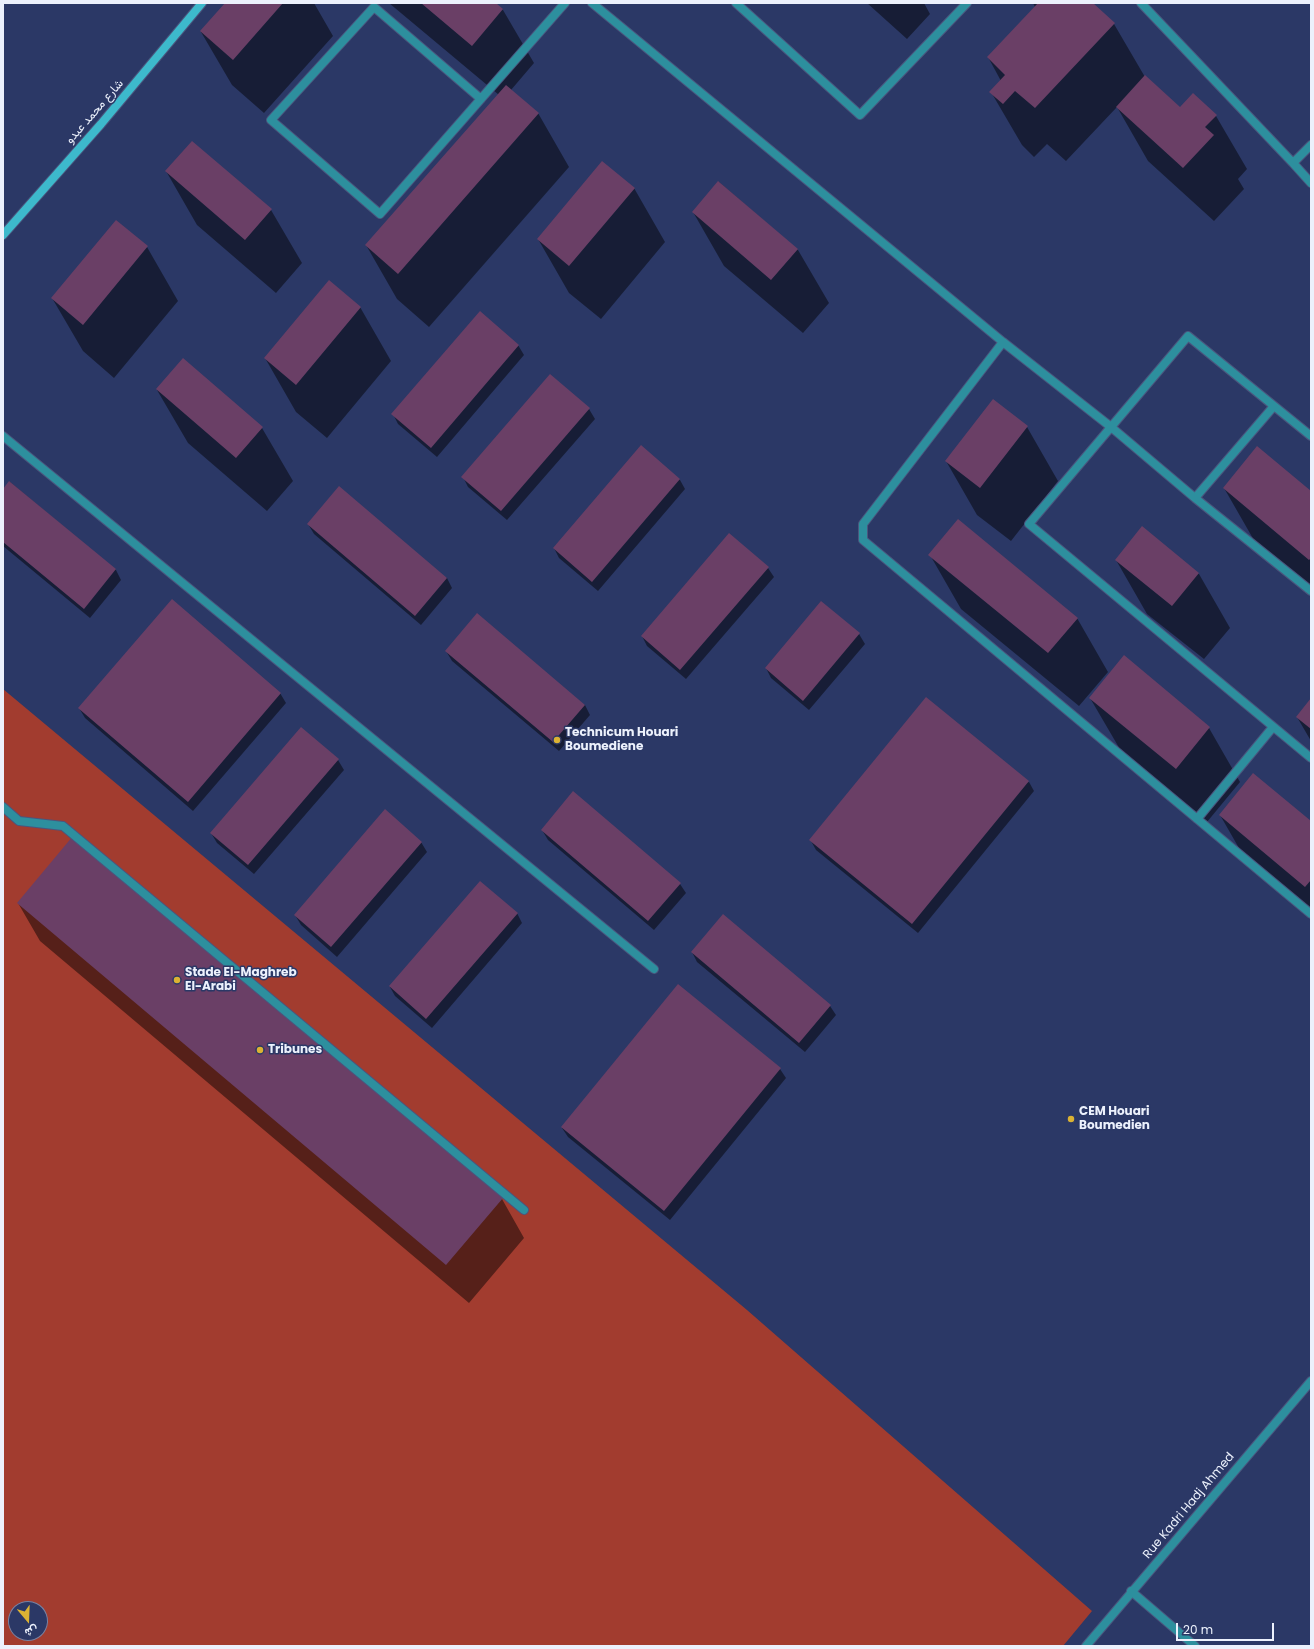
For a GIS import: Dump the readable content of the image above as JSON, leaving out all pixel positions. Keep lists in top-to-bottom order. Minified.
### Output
{"streets":{"street":["شارع محمد عبدو","Rue Kadri Hadj Ahmed"]},"places":["Technicum Houari Boumediene","Stade El-Maghreb El-Arabi","Tribunes","CEM Houari Boumedien"],"scale_bar":"20 m","north":"bottom"}
